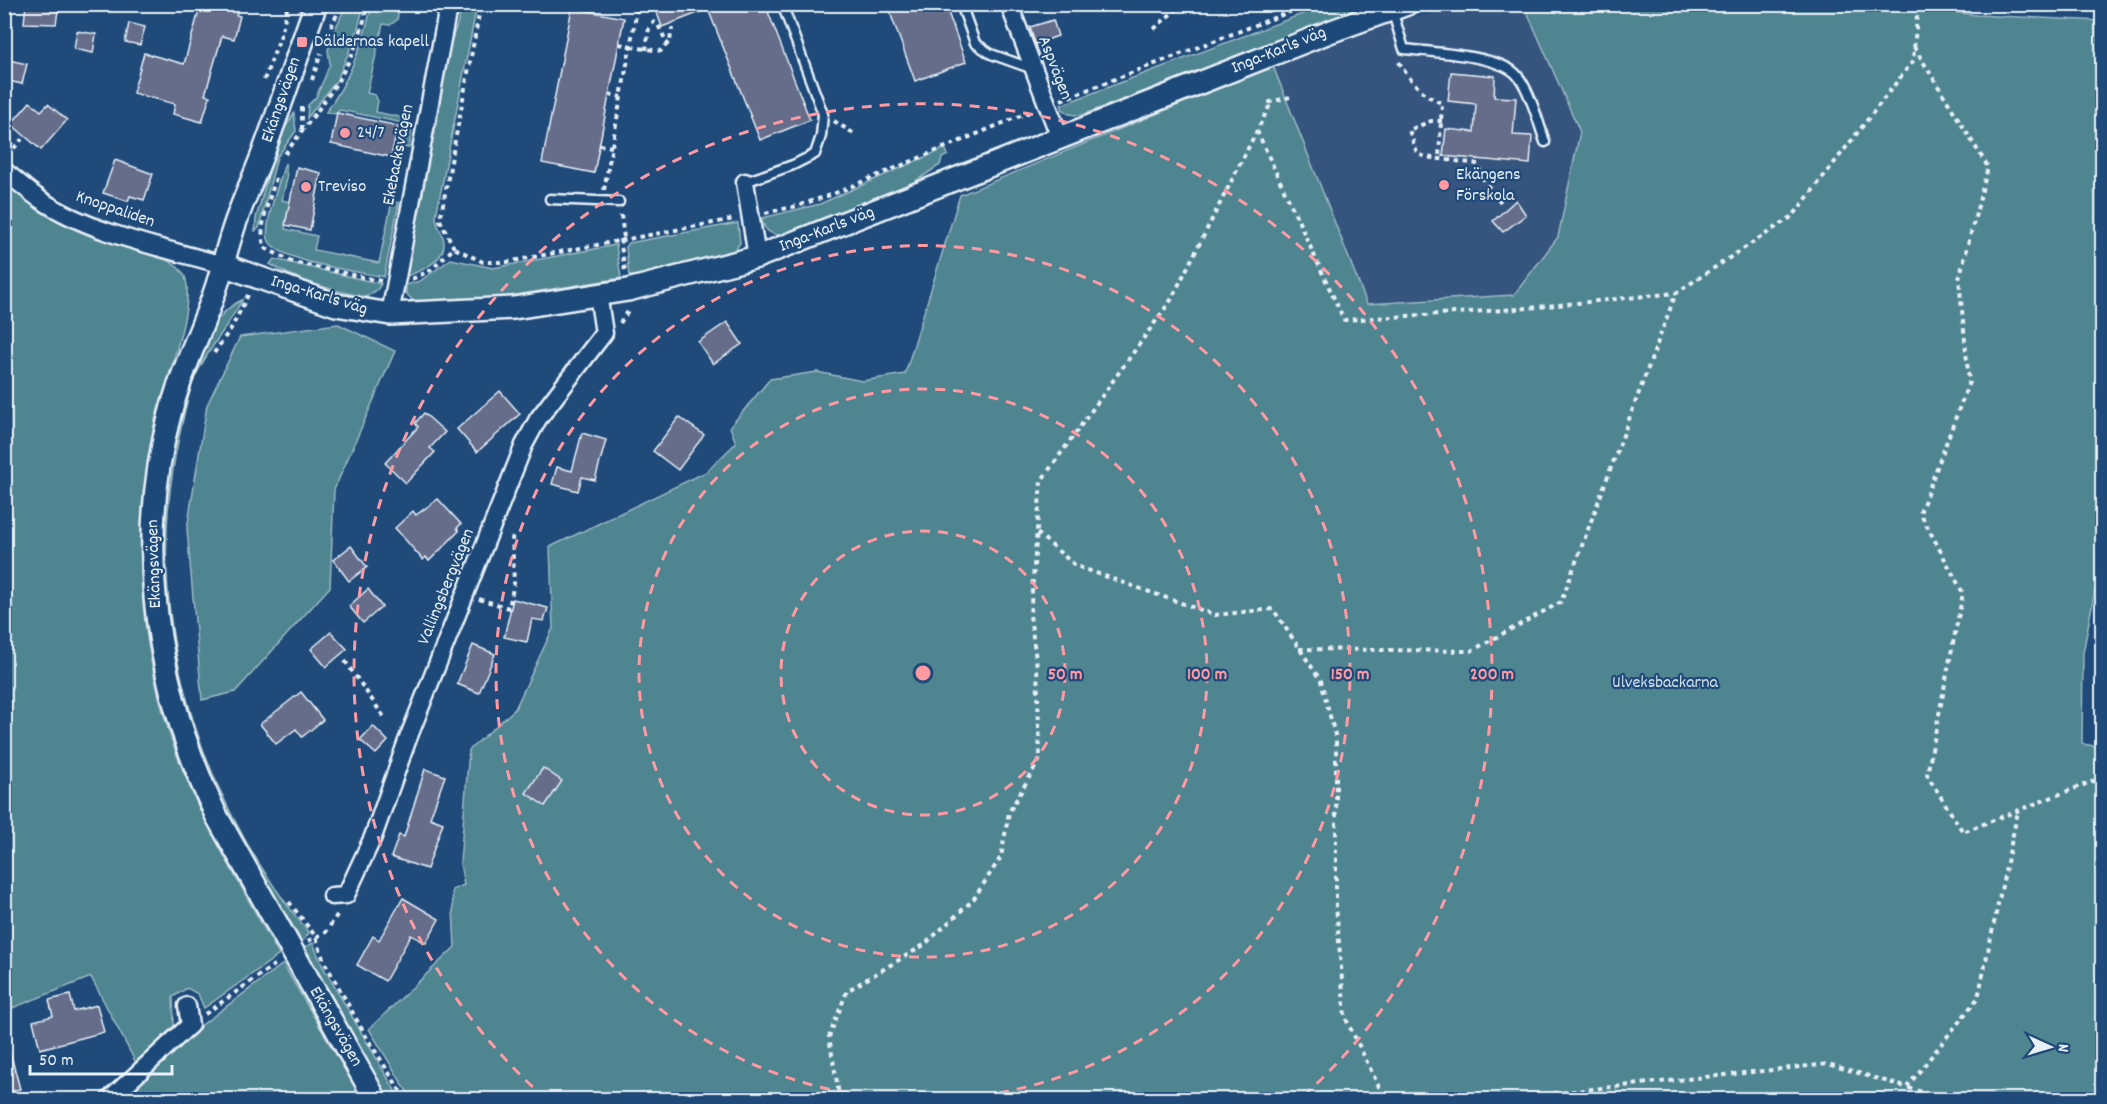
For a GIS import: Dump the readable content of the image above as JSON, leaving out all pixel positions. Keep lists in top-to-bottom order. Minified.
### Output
{"streets":{"street":["Inga-Karls väg","Aspvägen","Ekängsvägen","Ekebacksvägen","Knoppaliden","Vallingsbergvägen"]},"crossings":[["Inga-Karls väg","Aspvägen"],["Inga-Karls väg","Ekängsvägen"],["Inga-Karls väg","Ekebacksvägen"],["Inga-Karls väg","Knoppaliden"],["Inga-Karls väg","Vallingsbergvägen"],["Ekängsvägen","Knoppaliden"]],"parks":["Ulveksbackarna"],"places":{"transit":["Däldernas kapell"],"other":["24/7","Ekängens Förskola","Treviso"]},"scale_bar":"50 m","north":"right","rings":["50 m","100 m","150 m","200 m"]}
